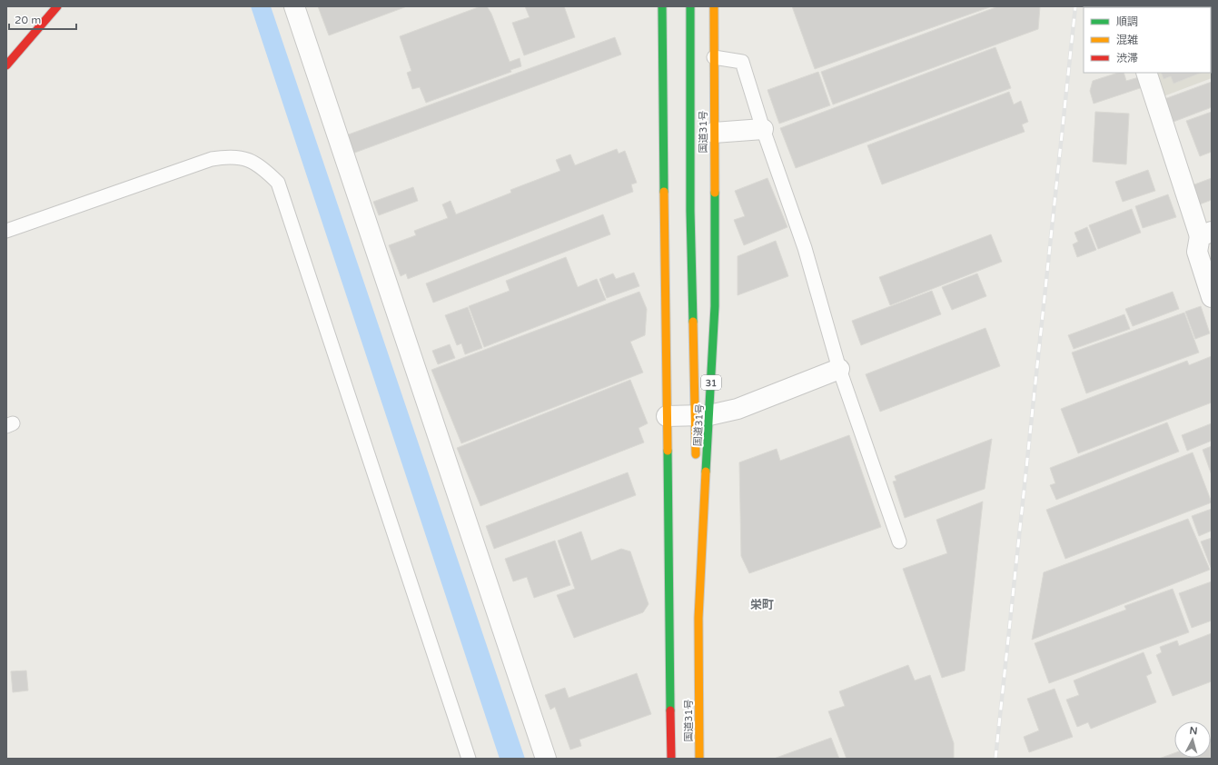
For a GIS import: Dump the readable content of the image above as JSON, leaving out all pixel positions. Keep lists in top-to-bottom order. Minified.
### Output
{"streets":{"main road":["国道31号","31"]},"districts":["栄町"],"legend":["順調","混雑","渋滞"],"scale_bar":"20 m","north":"top"}
